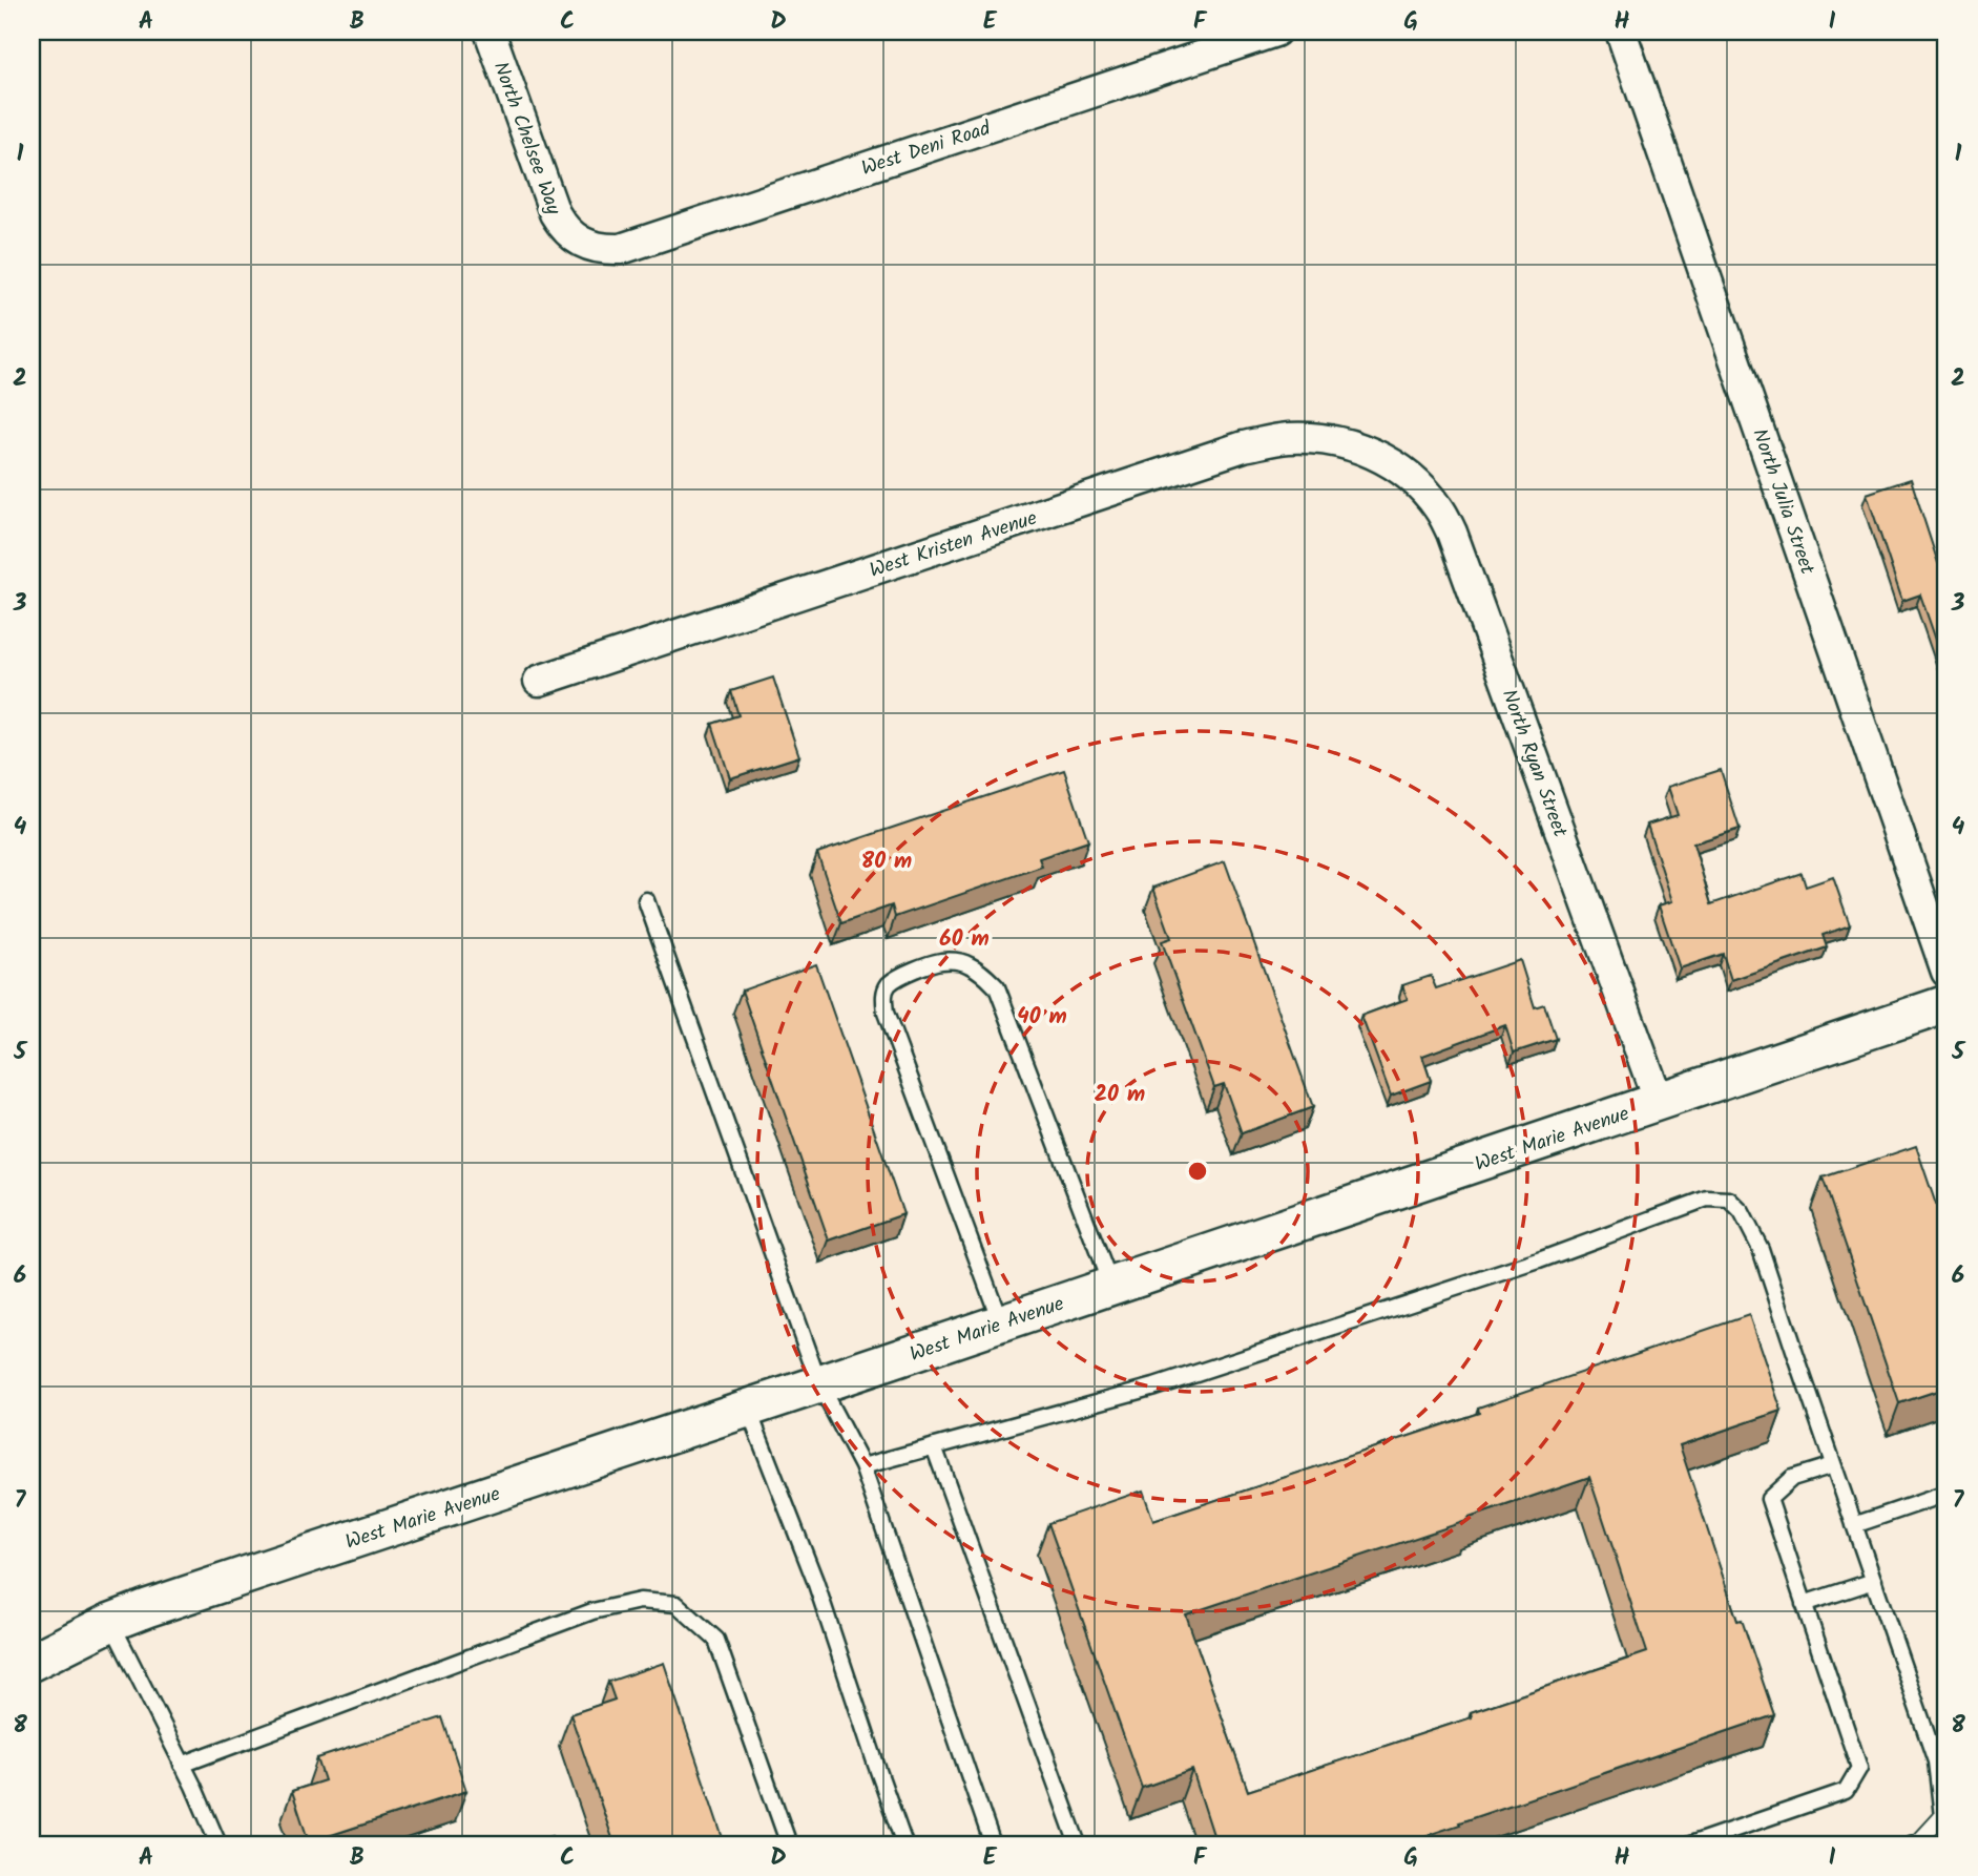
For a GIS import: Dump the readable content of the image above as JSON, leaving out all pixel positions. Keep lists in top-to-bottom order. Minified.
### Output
{"streets":{"street":["North Chelsee Way","West Deni Road","North Julia Street","West Kristen Avenue","North Ryan Street","West Marie Avenue"]},"crossings":[["North Chelsee Way","West Deni Road"],["West Kristen Avenue","North Ryan Street"],["North Ryan Street","West Marie Avenue"]],"grid":{"columns":["A","B","C","D","E","F","G","H","I"],"rows":["1","2","3","4","5","6","7","8"]},"rings":["80 m","60 m","40 m","20 m"]}
